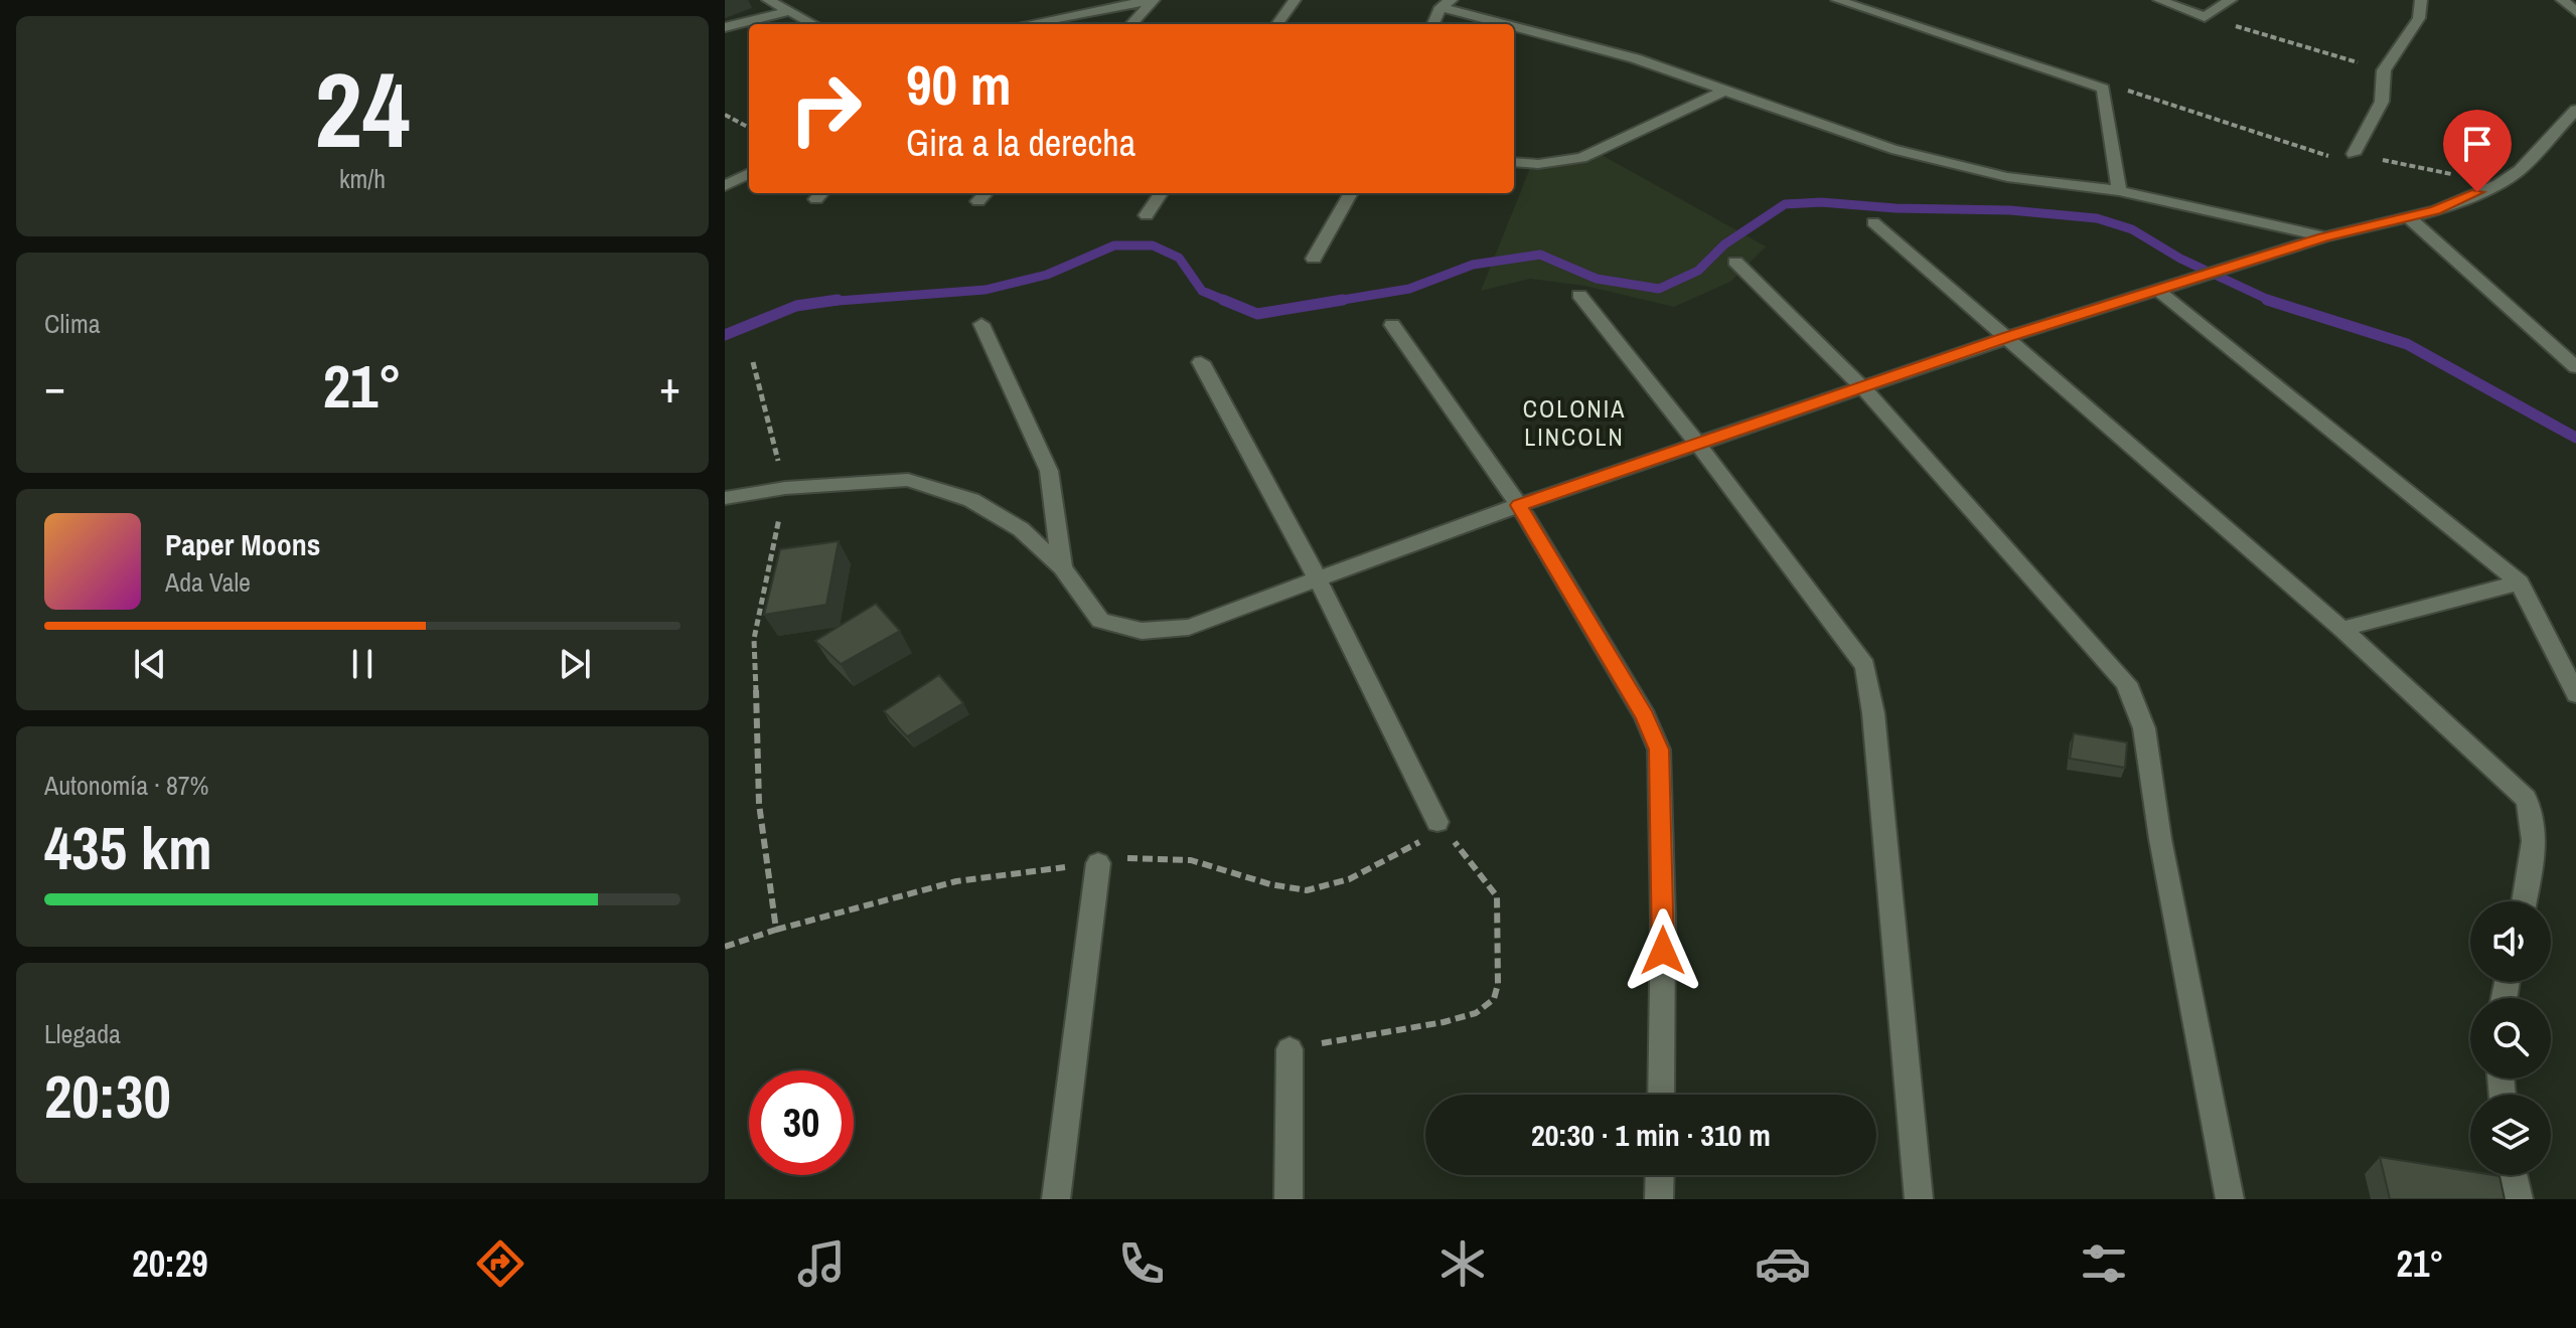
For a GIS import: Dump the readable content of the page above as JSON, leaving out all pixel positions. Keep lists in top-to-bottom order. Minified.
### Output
{"districts":["COLONIA LINCOLN"],"page":{"tile":[["24","km/h"],"Clima",["Autonomía · 87%","435 km"],["Llegada","20:30"]],"turn":["90 m","Gira a la derecha"],"heat":["−","21°","+"],"song":["Paper Moons","Ada Vale"],"limit":"30","trip":"20:30 · 1 min · 310 m","tabs":["20:29","21°"]}}
